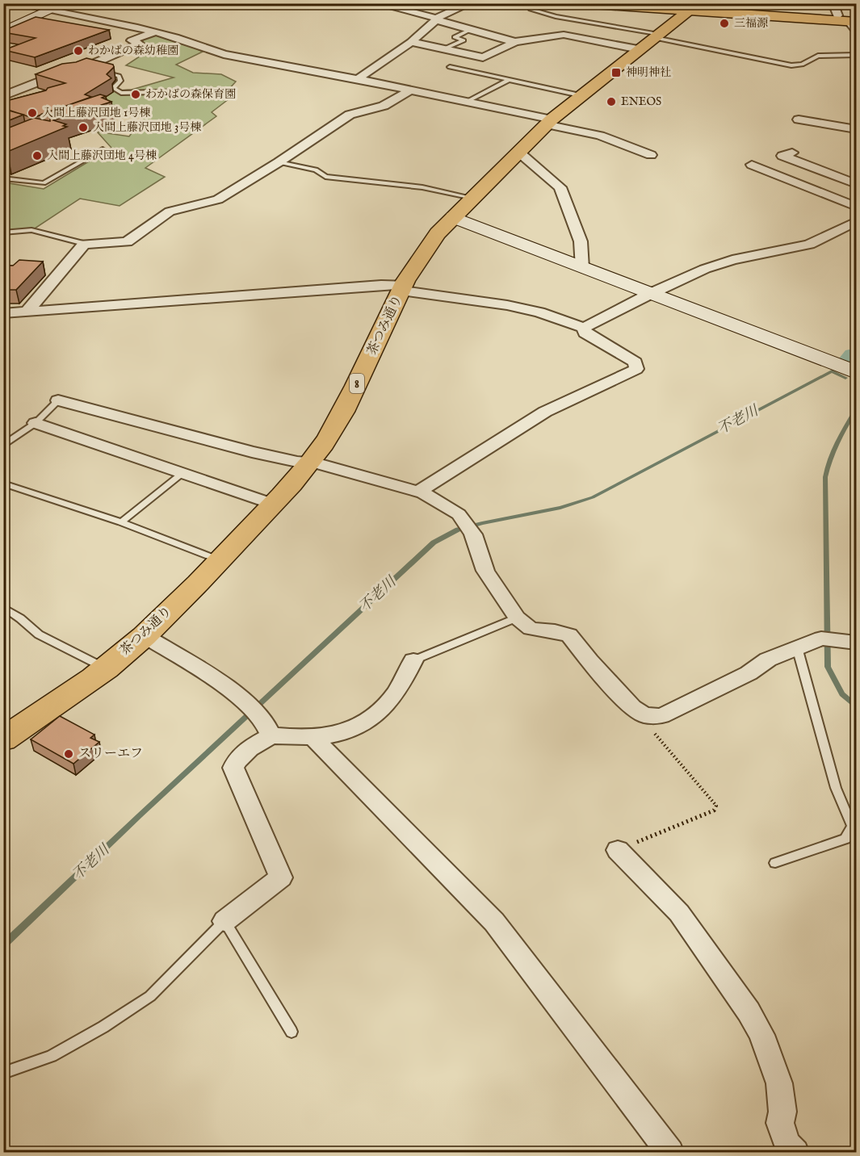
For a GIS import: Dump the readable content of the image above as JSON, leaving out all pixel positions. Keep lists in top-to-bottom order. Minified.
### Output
{"streets":{"main road":["茶つみ通り","8"]},"water":["不老川"],"places":{"other":["三福源","わかばの森幼稚園","わかばの森保育園","ENEOS","入間上藤沢団地 1号棟","入間上藤沢団地 3号棟","入間上藤沢団地 4号棟","スリーエフ"],"transit":["神明神社"]}}
